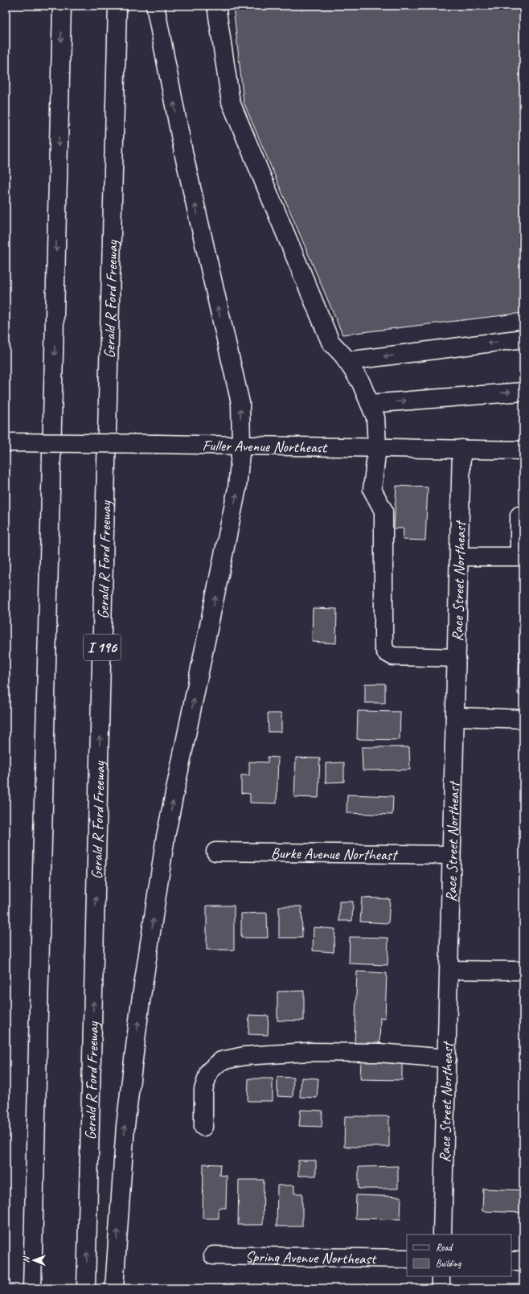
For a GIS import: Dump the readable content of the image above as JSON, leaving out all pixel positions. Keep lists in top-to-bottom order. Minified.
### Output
{"streets":{"main road":["Gerald R Ford Freeway","Fuller Avenue Northeast","Race Street Northeast","I 196","Burke Avenue Northeast","Spring Avenue Northeast"]},"crossings":[["Fuller Avenue Northeast","Race Street Northeast"],["Race Street Northeast","Burke Avenue Northeast"]],"legend":["Road","Building"],"north":"left"}
